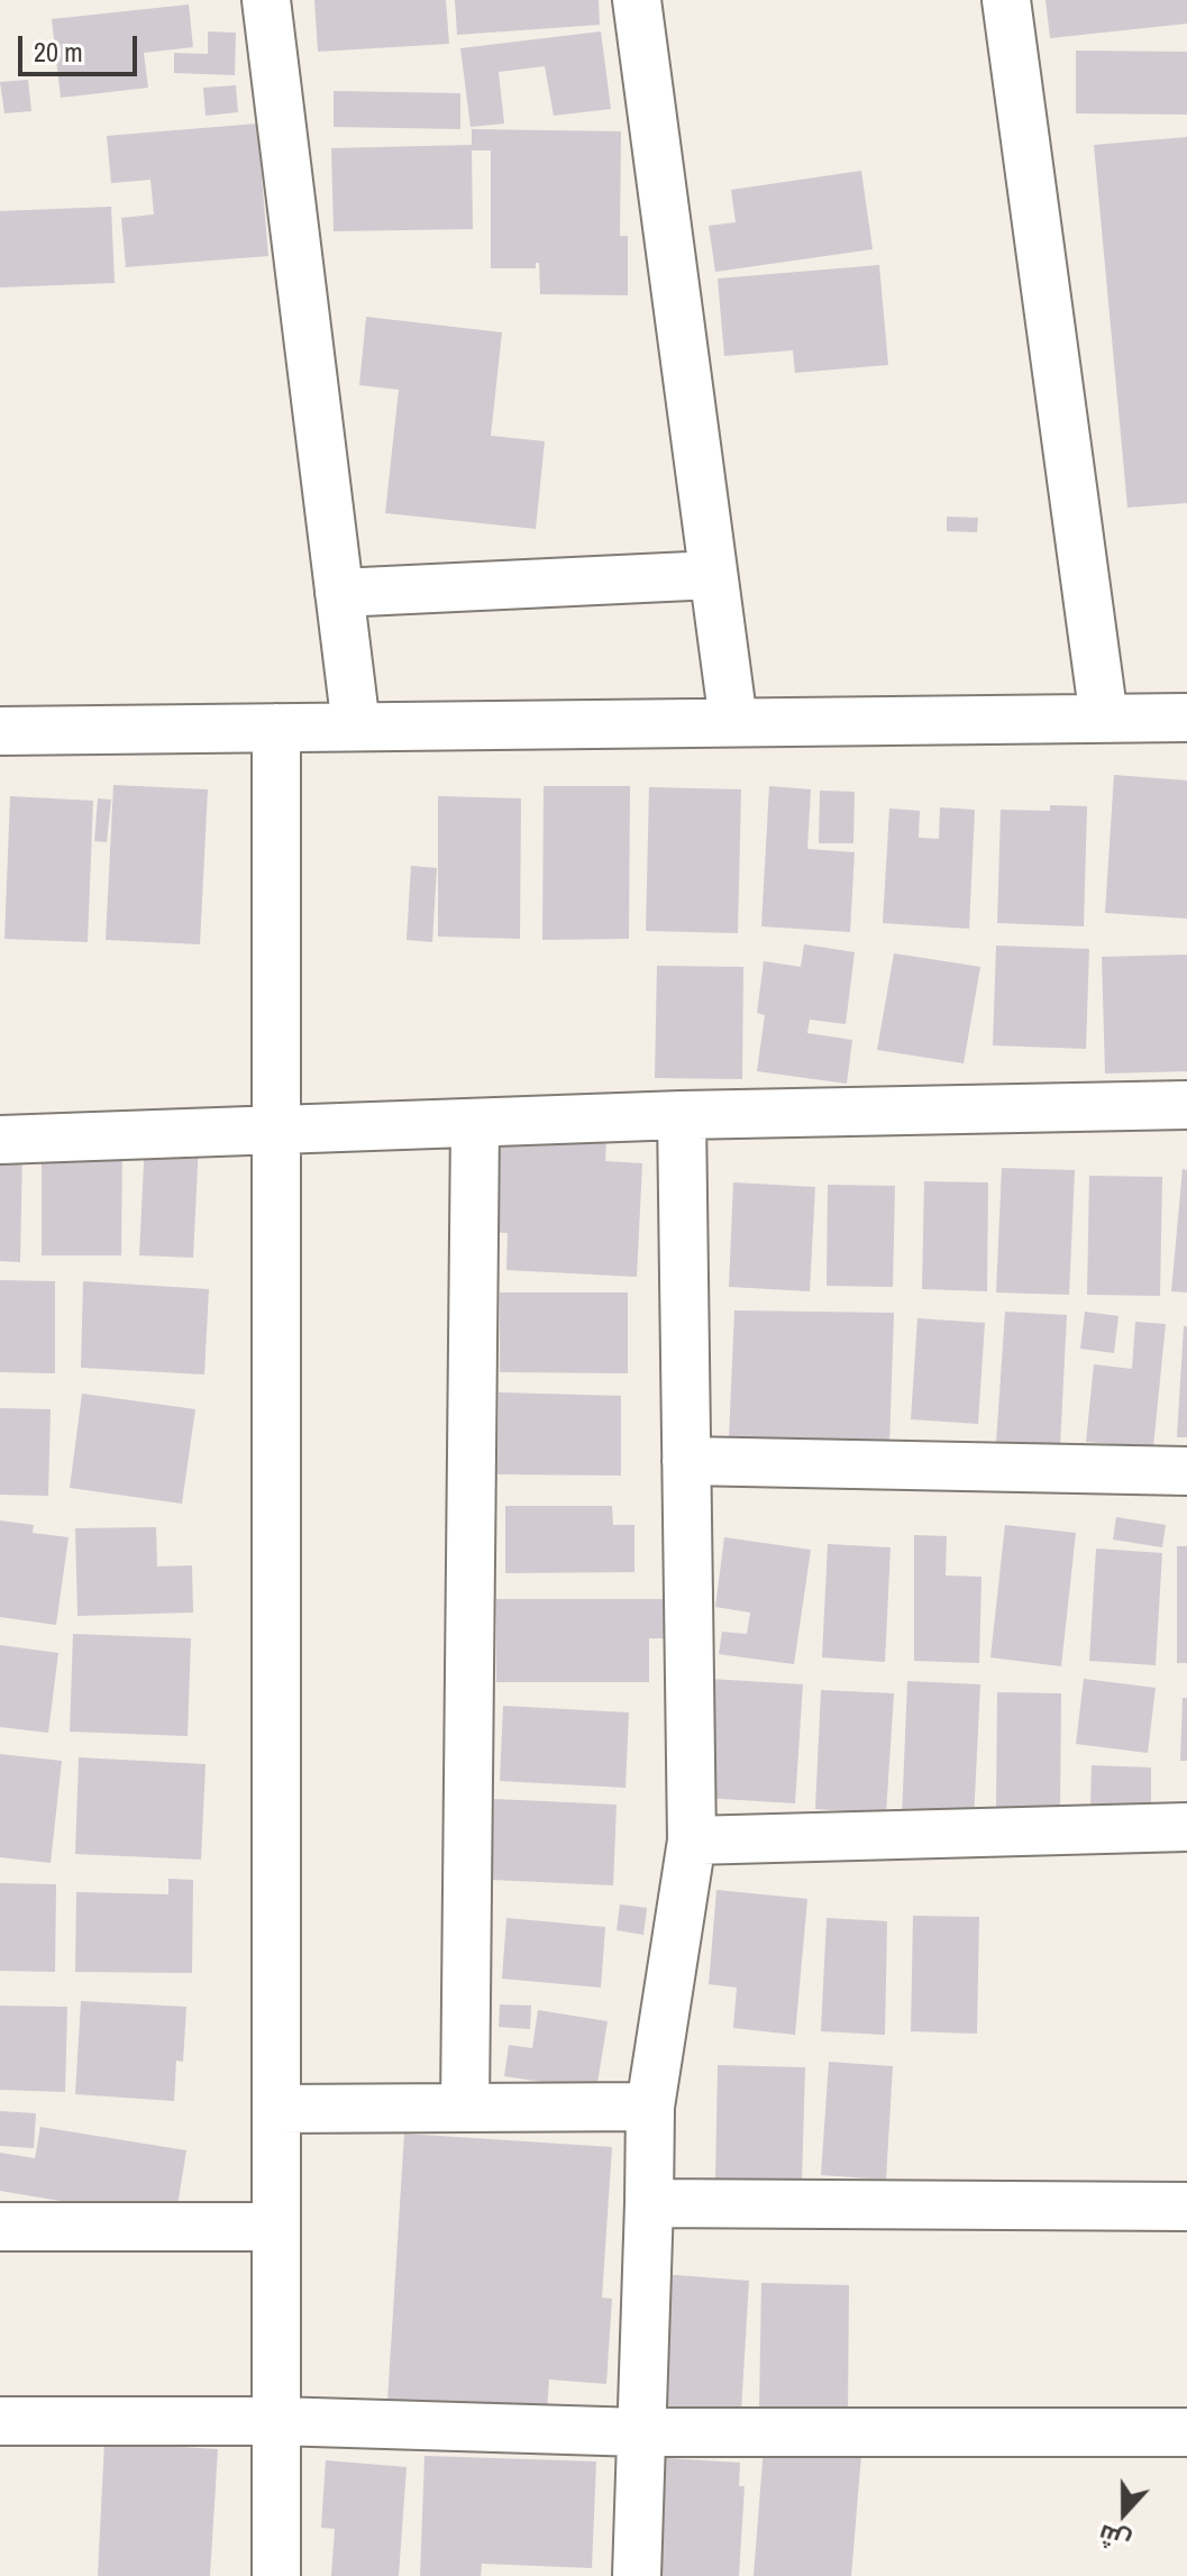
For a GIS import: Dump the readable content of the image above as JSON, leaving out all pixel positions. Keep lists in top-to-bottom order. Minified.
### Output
{"scale_bar":"20 m","north":"bottom"}
